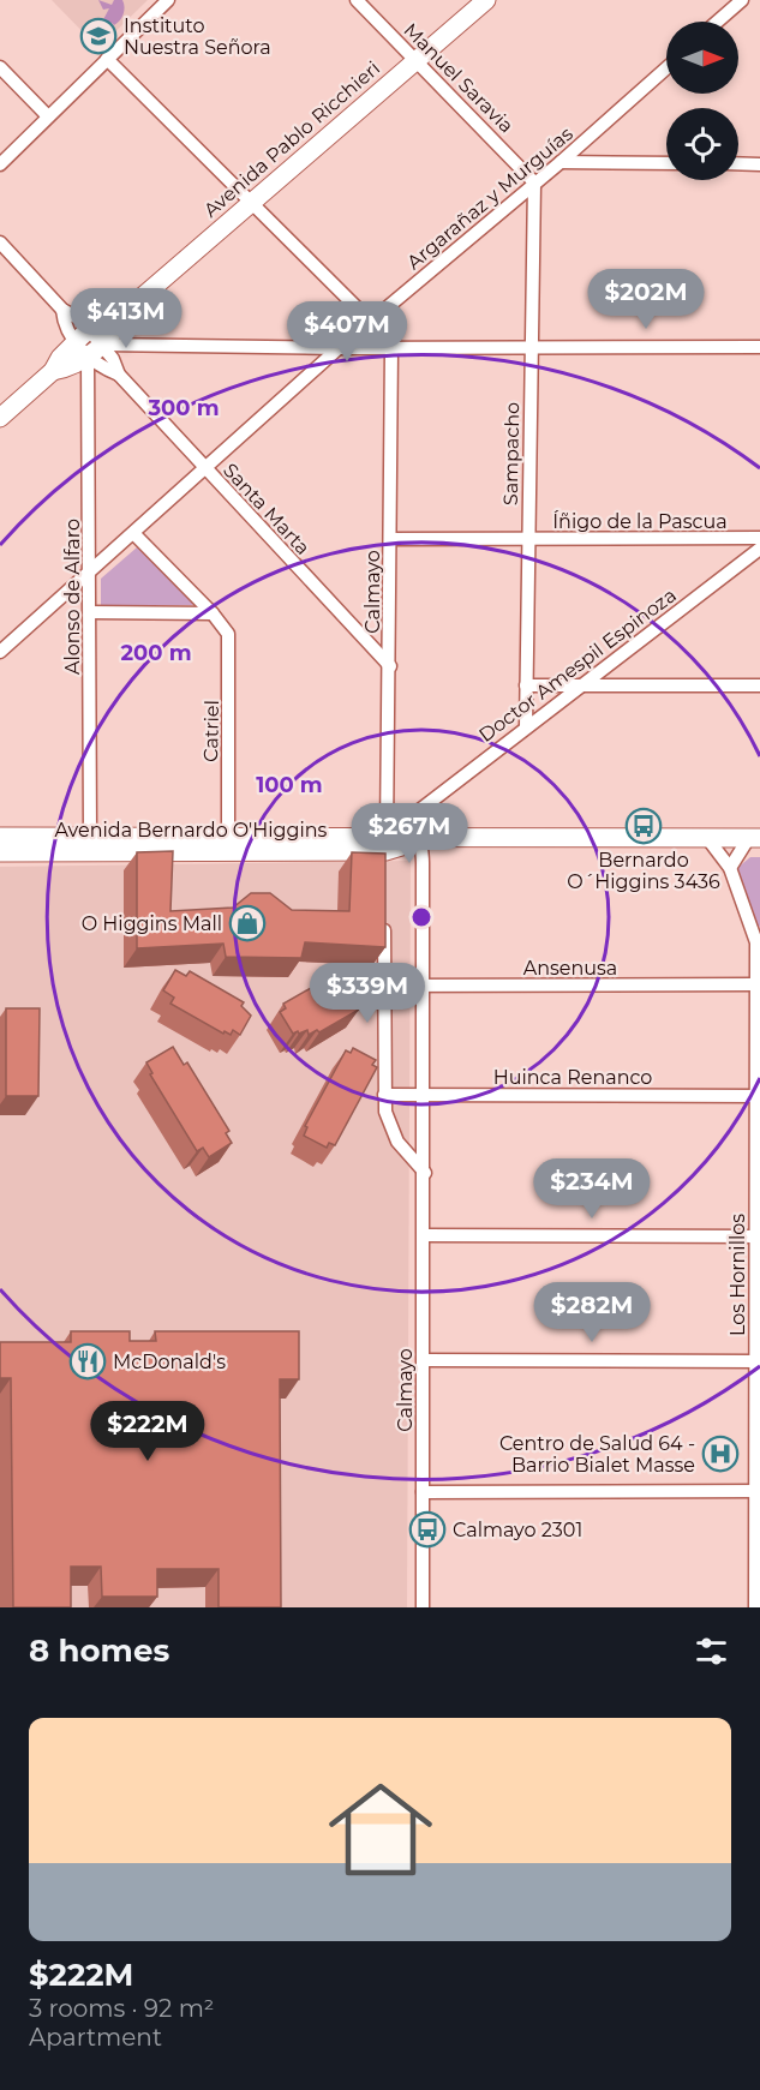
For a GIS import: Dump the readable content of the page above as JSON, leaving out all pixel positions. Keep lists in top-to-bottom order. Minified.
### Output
{"streets":{"main road":["Avenida Pablo Ricchieri","Avenida Bernardo O'Higgins"],"street":["Manuel Saravia","Argarañaz y Murguías","Sampacho","Santa Marta","Íñigo de la Pascua","Calmayo","Alonso de Alfaro","Doctor Amespil Espinoza","Catriel","Ansenusa","Huinca Renanco","Los Hornillos"]},"crossings":[["Manuel Saravia","Avenida Pablo Ricchieri"],["Manuel Saravia","Argarañaz y Murguías"],["Manuel Saravia","Sampacho"],["Avenida Pablo Ricchieri","Santa Marta"],["Avenida Pablo Ricchieri","Alonso de Alfaro"],["Argarañaz y Murguías","Sampacho"],["Argarañaz y Murguías","Santa Marta"],["Argarañaz y Murguías","Alonso de Alfaro"],["Argarañaz y Murguías","Catriel"],["Sampacho","Íñigo de la Pascua"],["Sampacho","Doctor Amespil Espinoza"],["Santa Marta","Calmayo"],["Santa Marta","Alonso de Alfaro"],["Íñigo de la Pascua","Calmayo"],["Calmayo","Doctor Amespil Espinoza"],["Calmayo","Avenida Bernardo O'Higgins"],["Calmayo","Ansenusa"],["Calmayo","Huinca Renanco"],["Alonso de Alfaro","Avenida Bernardo O'Higgins"],["Doctor Amespil Espinoza","Avenida Bernardo O'Higgins"],["Catriel","Avenida Bernardo O'Higgins"],["Avenida Bernardo O'Higgins","Los Hornillos"],["Ansenusa","Los Hornillos"],["Huinca Renanco","Los Hornillos"]],"places":{"school or university":["Instituto Nuestra Señora"],"bus stop":["Bernardo O´Higgins 3436","Calmayo 2301"],"shop":["O Higgins Mall"],"restaurant":["McDonald's"],"hospital":["Centro de Salud 64 - Barrio Bialet Masse"]},"north":"right","page":{"price":["$202M","$413M","$407M","$267M","$339M","$234M","$282M","$222M"],"heading":"8 homes","list":[{"name":"$222M","note":"3 rooms · 92 m² · Apartment"}]},"rings":["300 m","200 m","100 m"]}
